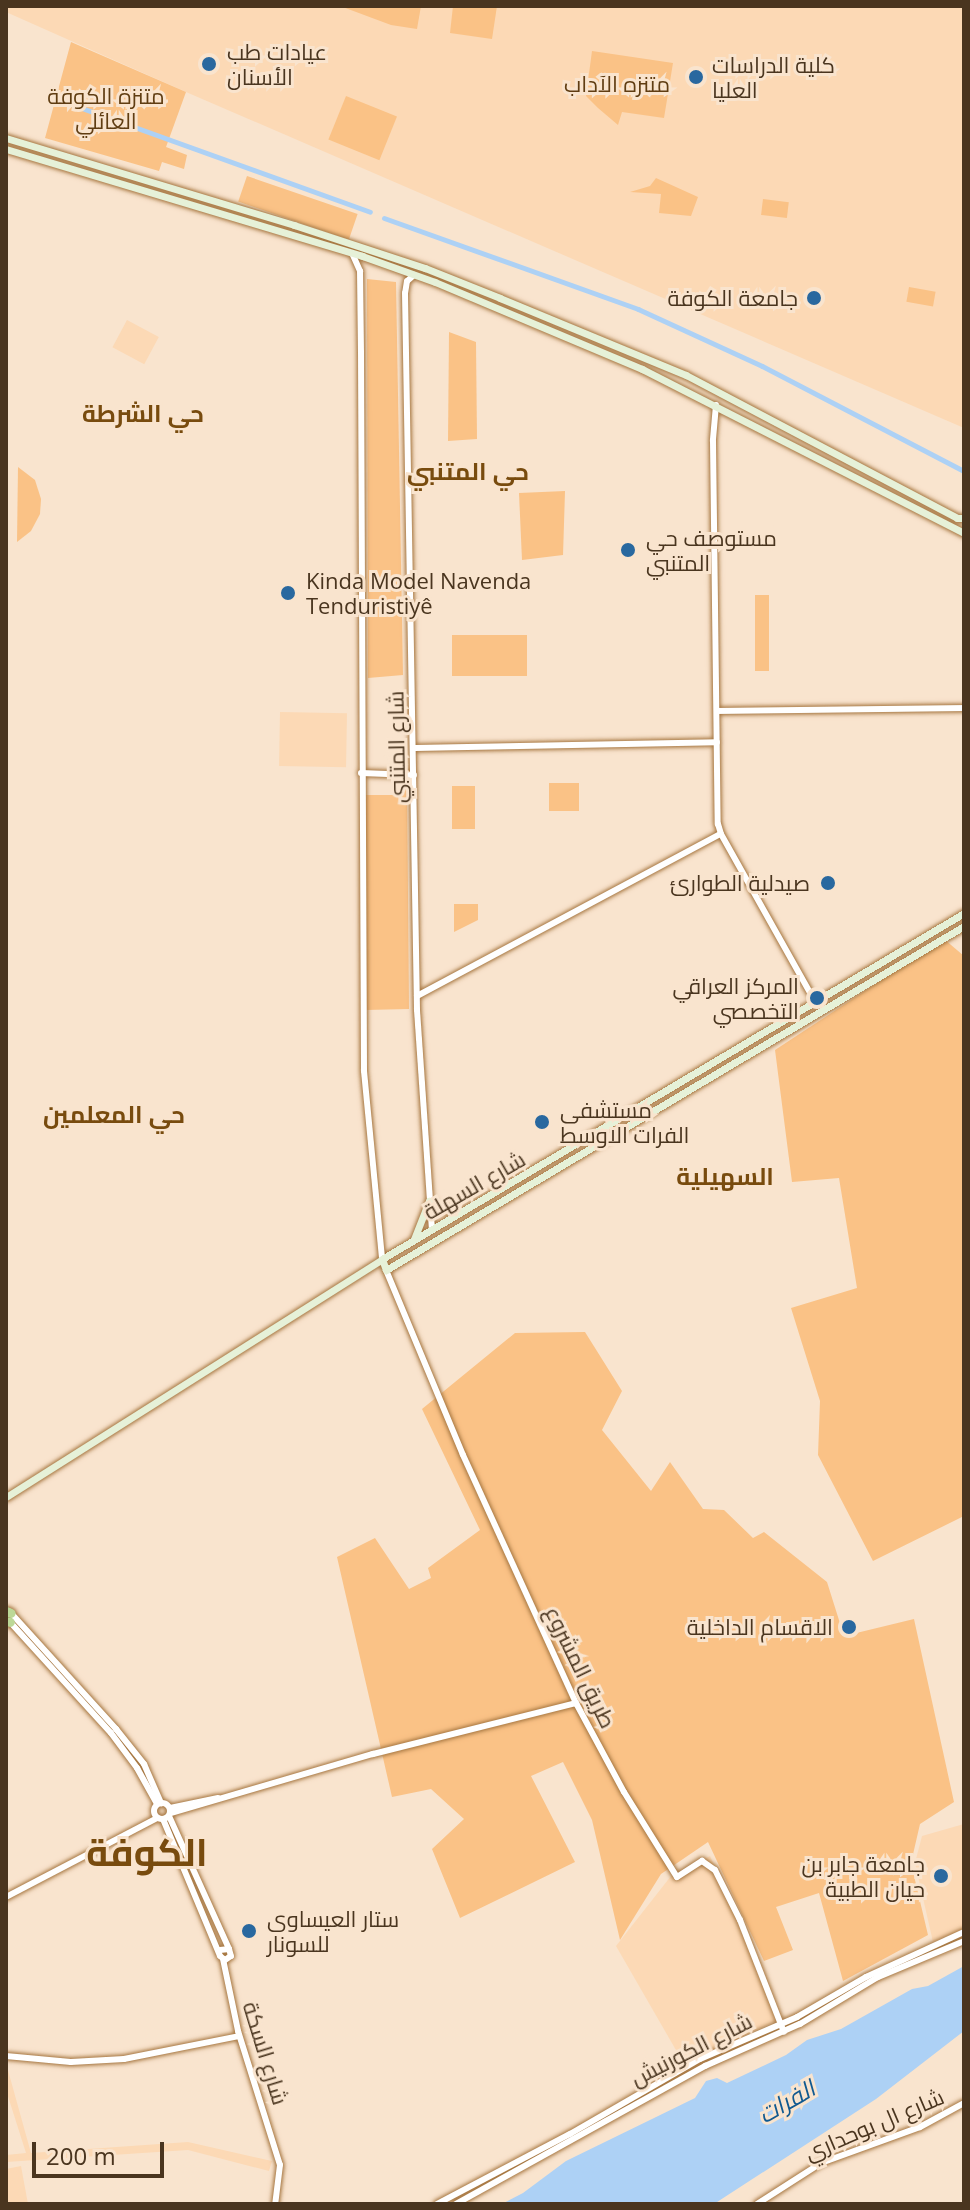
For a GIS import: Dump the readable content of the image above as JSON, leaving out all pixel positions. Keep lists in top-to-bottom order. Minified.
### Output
{"streets":{"main road":["شارع السهلة","طريق المشروع"],"street":["شارع المتنبي","شارع الكورنيش","شارع السكة","شارع ال بوحداري"]},"crossings":[["شارع المتنبي","شارع السهلة"],["شارع المتنبي","طريق المشروع"],["شارع السهلة","طريق المشروع"],["طريق المشروع","شارع الكورنيش"]],"districts":["حي الشرطة","حي المتنبي","حي المعلمين","السهيلية","الكوفة"],"water":["الفرات"],"parks":["متنزه الآداب","متنزة الكوفة العائلي"],"places":["عيادات طب الأسنان","كلية الدراسات العليا","جامعة الكوفة","مستوصف حي المتنبي","Kinda Model Navenda Tenduristiyê","صيدلية الطوارئ","المركز العراقي التخصصي","مستشفى الفرات الاوسط","الاقسام الداخلية","جامعة جابر بن حيان الطبية","ستار العيساوي للسونار"],"scale_bar":"200 m"}
